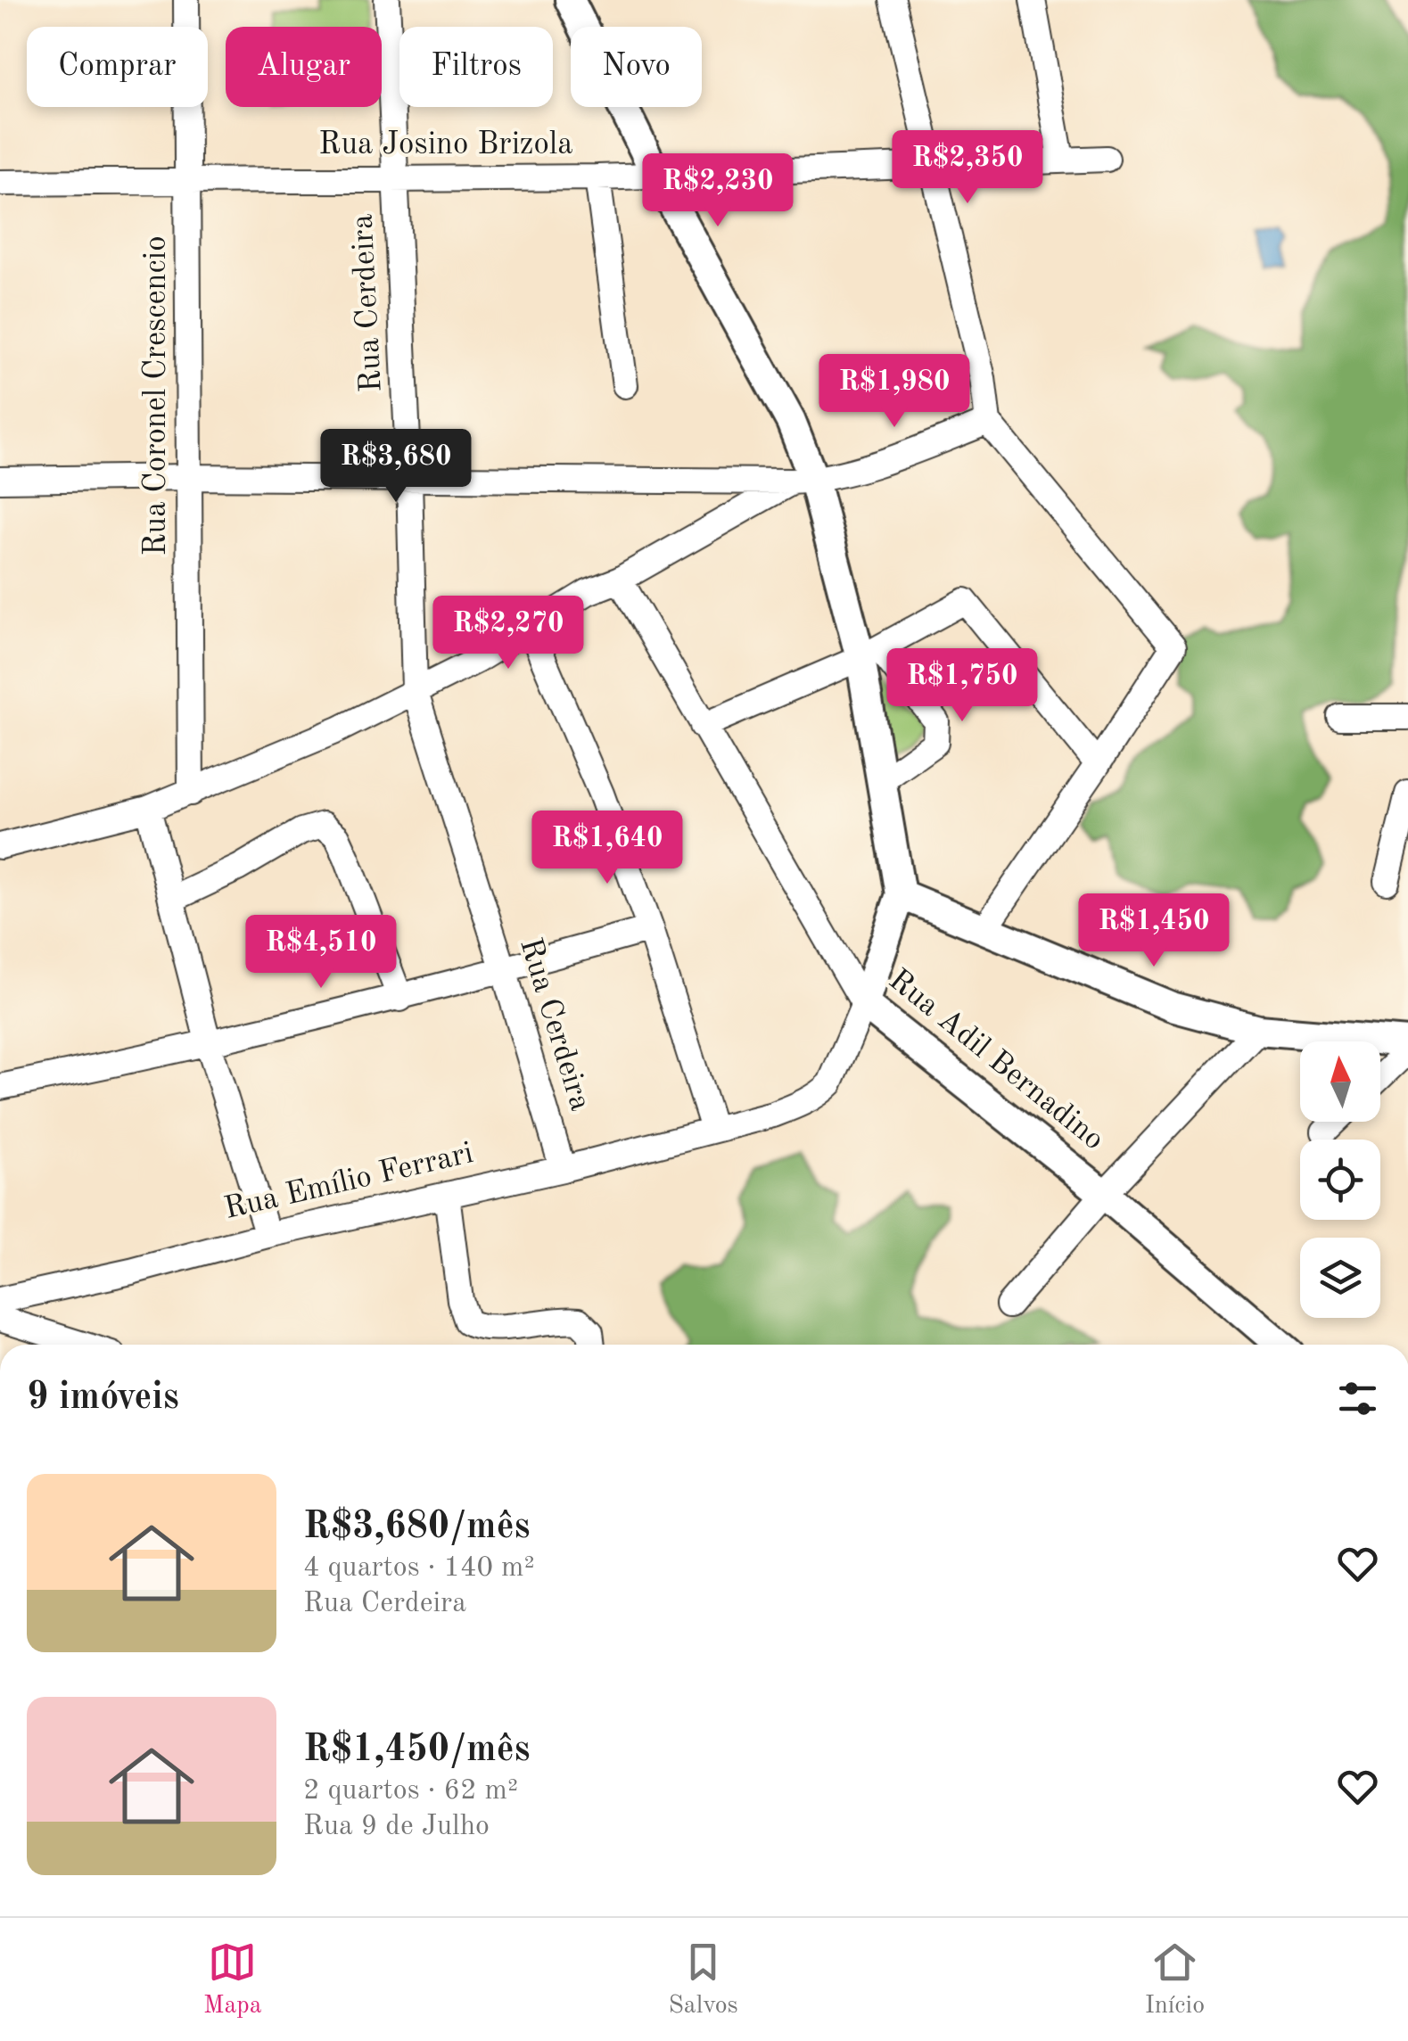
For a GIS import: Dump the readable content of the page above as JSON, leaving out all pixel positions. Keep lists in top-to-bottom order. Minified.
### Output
{"streets":{"main road":["Rua Adil Bernadino"],"street":["Rua Josino Brizola","Rua Cerdeira","Rua Coronel Crescencio","Rua Emílio Ferrari"]},"crossings":[["Rua Josino Brizola","Rua Cerdeira"],["Rua Josino Brizola","Rua Coronel Crescencio"],["Rua Cerdeira","Rua Emílio Ferrari"],["Rua Adil Bernadino","Rua Emílio Ferrari"]],"north":"top","page":{"chip":["Comprar","Alugar","Filtros","Novo"],"price":["R$2,350","R$2,230","R$1,980","R$3,680","R$2,270","R$1,750","R$1,640","R$1,450","R$4,510"],"heading":"9 imóveis","list":[{"name":"R$3,680/mês","note":"4 quartos · 140 m² · Rua Cerdeira"},{"name":"R$1,450/mês","note":"2 quartos · 62 m² · Rua 9 de Julho"}],"tabs":["Mapa","Salvos","Início"]}}
